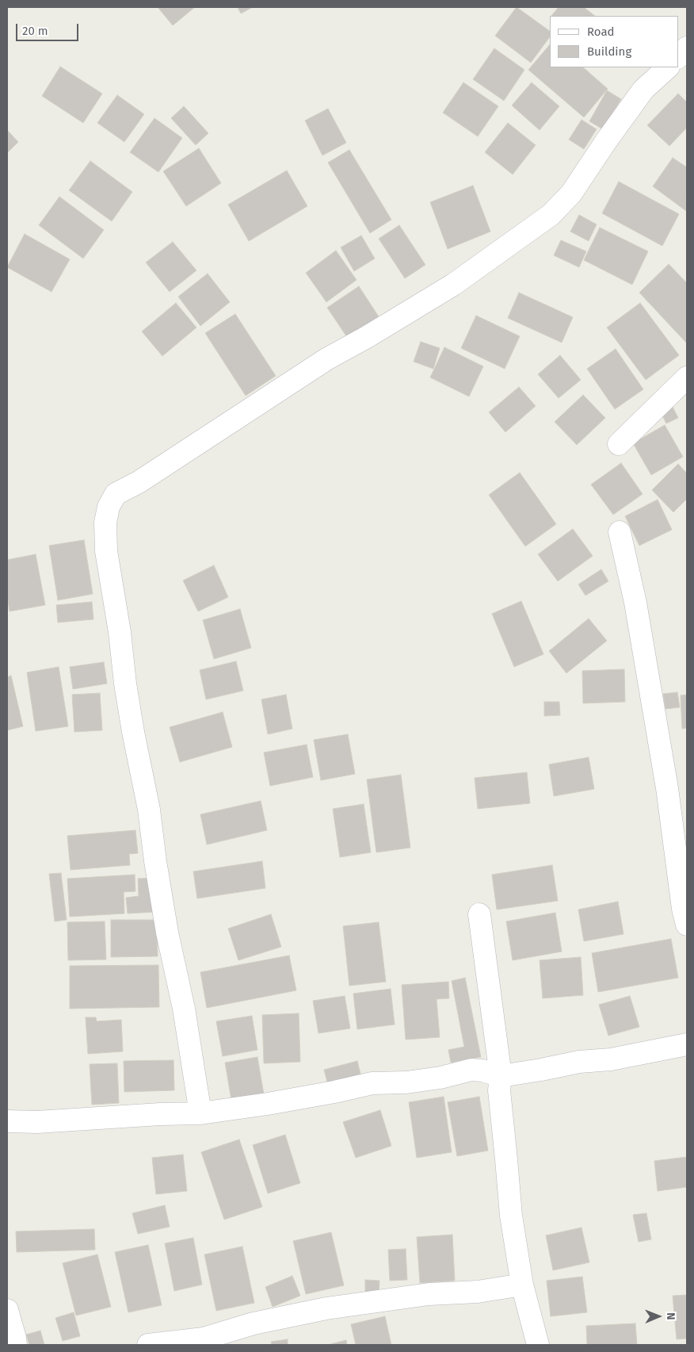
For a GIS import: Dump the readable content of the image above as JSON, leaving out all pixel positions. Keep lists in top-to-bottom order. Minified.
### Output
{"legend":["Road","Building"],"scale_bar":"20 m","north":"right"}
